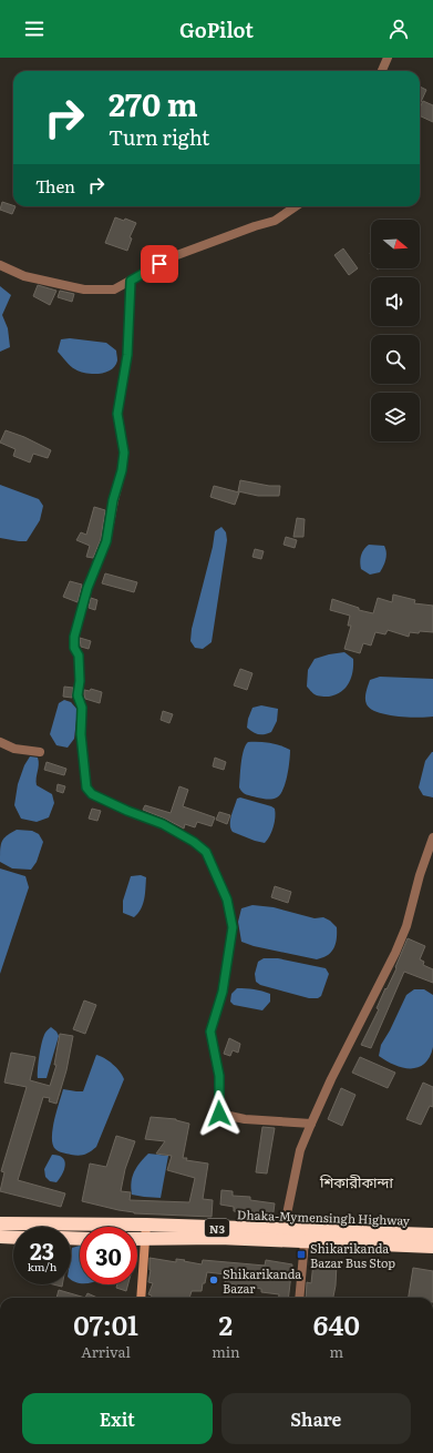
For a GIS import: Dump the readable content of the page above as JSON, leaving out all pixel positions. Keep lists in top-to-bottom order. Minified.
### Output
{"streets":{"highway":["Dhaka-Mymensingh Highway","N3"]},"districts":["শিকারীকান্দা"],"places":{"transit":["Shikarikanda Bazar Bus Stop"],"other":["Shikarikanda Bazar"]},"north":"right","page":{"header":"GoPilot","turn":["270 m","Turn right"],"then":"Then","speed":"23 km/h","limit":"30","eta":["07:01","Arrival","2","min","640","m"],"buttons":["Exit","Share"]}}
